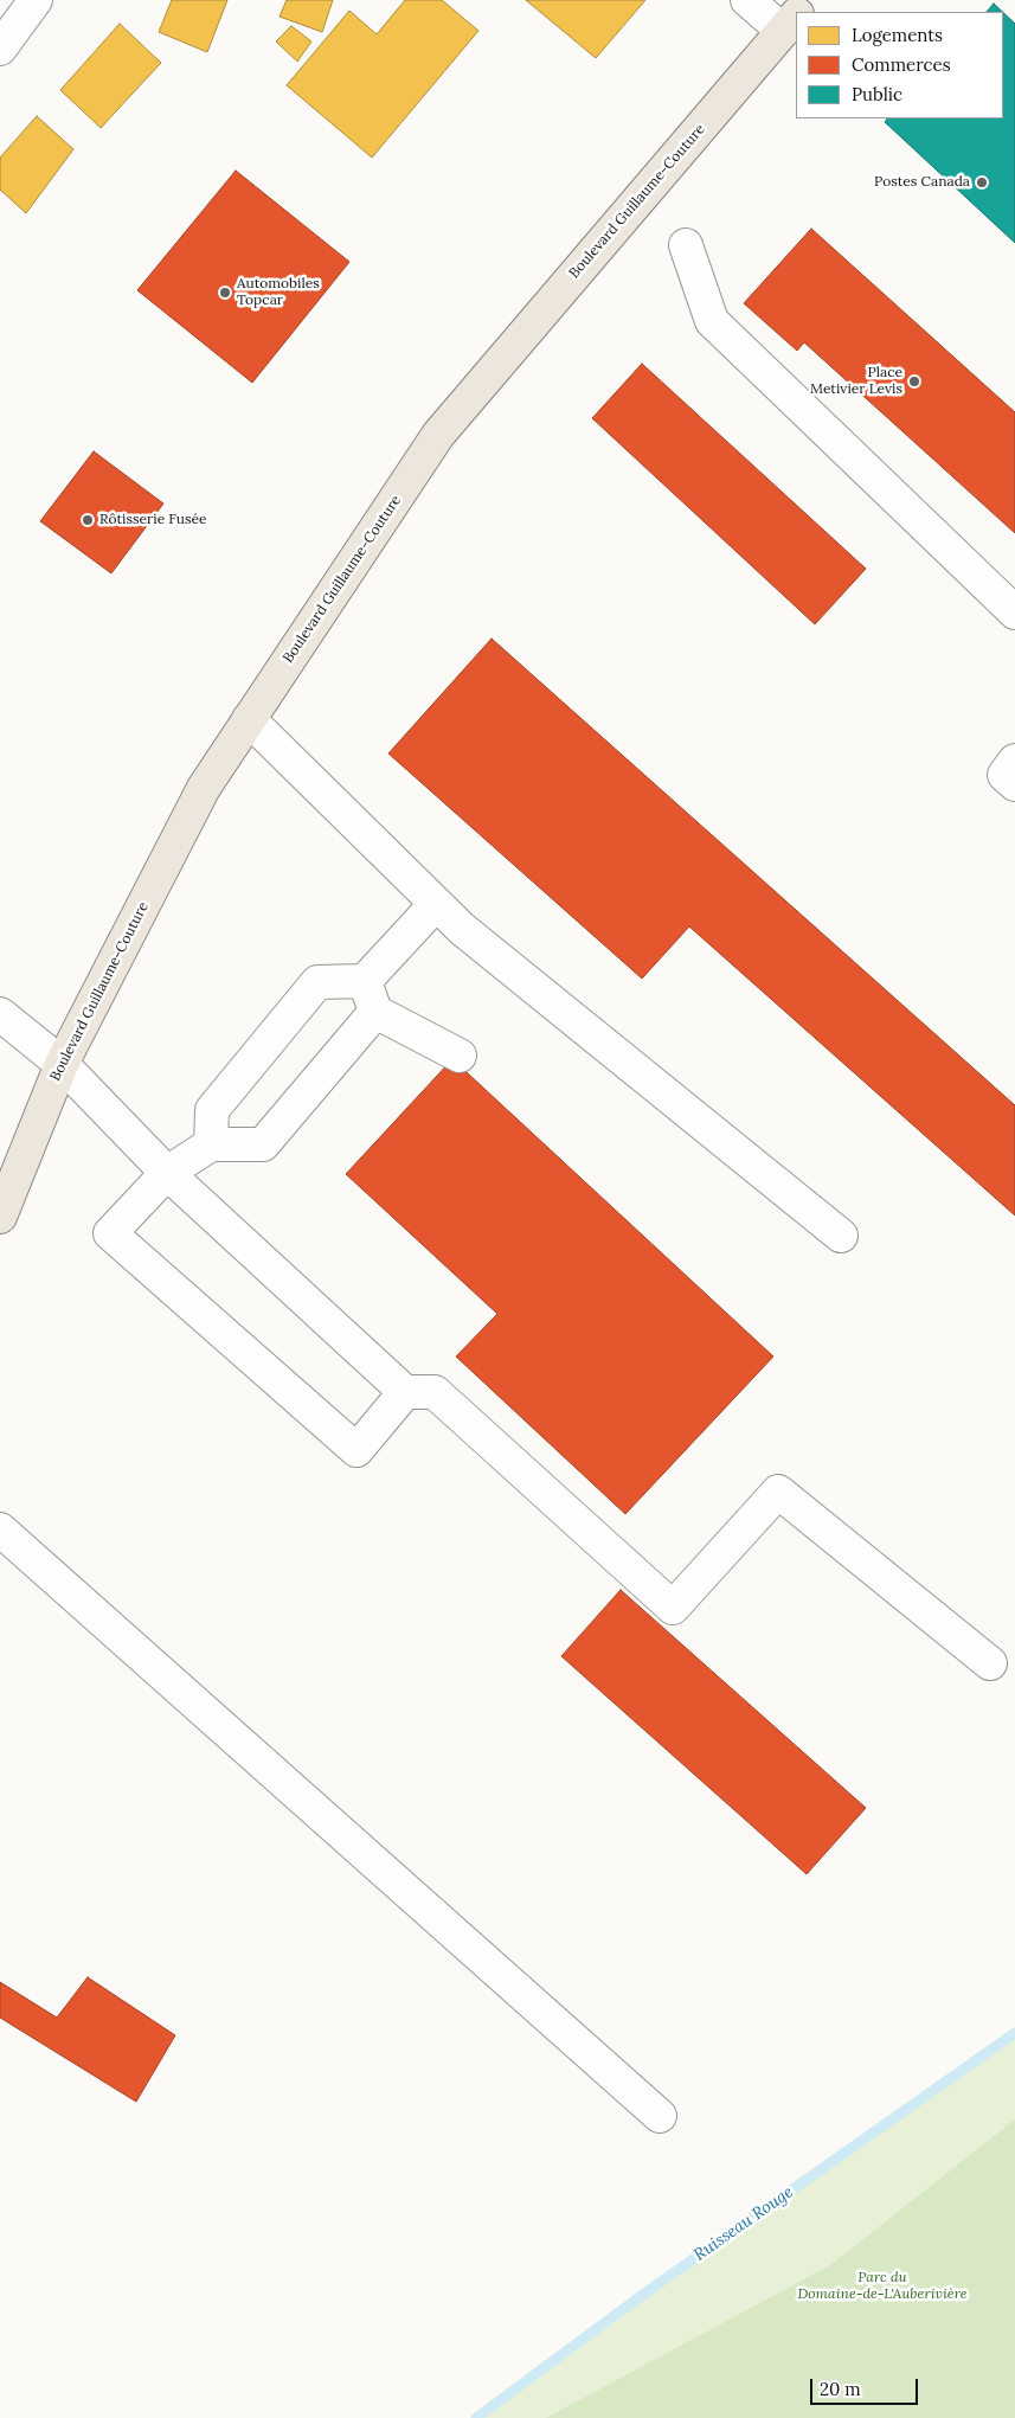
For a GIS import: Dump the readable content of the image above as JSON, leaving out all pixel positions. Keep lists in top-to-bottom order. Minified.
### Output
{"streets":{"main road":["Boulevard Guillaume-Couture"]},"water":["Ruisseau Rouge"],"parks":["Parc du Domaine-de-L'Auberivière"],"places":["Postes Canada","Automobiles Topcar","Place Metivier Levis","Rôtisserie Fusée"],"legend":["Logements","Commerces","Public"],"scale_bar":"20 m"}
